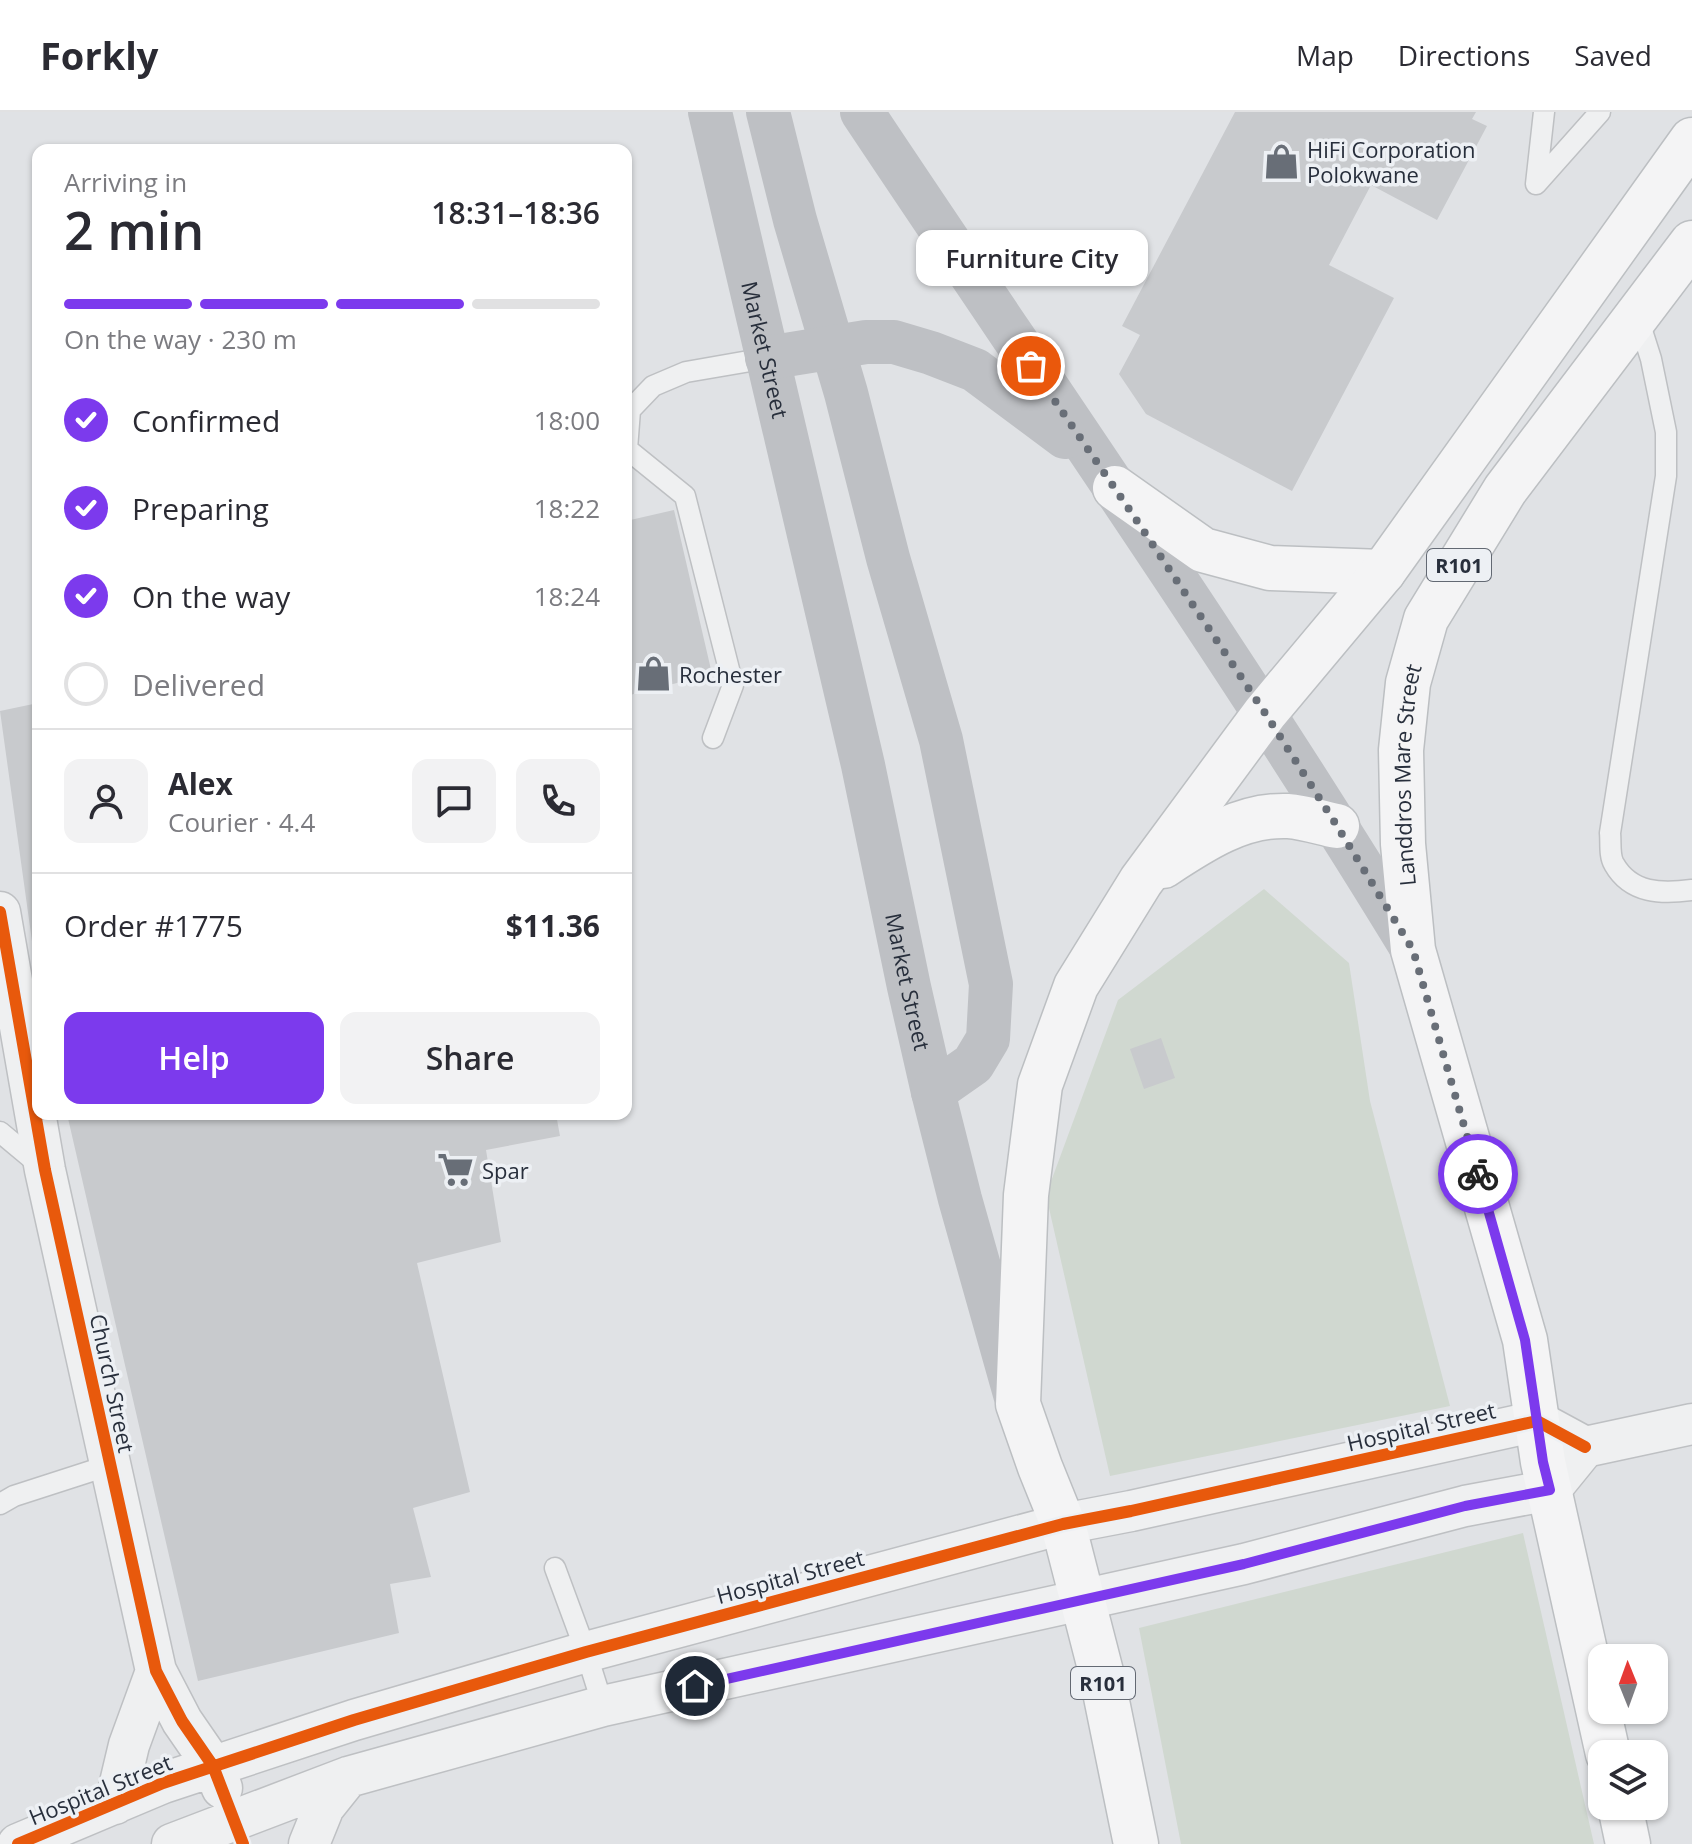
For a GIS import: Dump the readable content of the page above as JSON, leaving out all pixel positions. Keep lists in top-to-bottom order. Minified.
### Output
{"streets":{"main road":["Market Street","R101","Landdros Mare Street"],"street":["Church Street","Hospital Street"]},"crossings":[["Market Street","R101"],["Market Street","Hospital Street"],["Landdros Mare Street","Hospital Street"],["Church Street","Hospital Street"]],"places":{"shop":["HiFi Corporation Polokwane","Rochester"],"other":["Furniture City"],"supermarket":["Spar"]},"north":"top","page":{"header":"Forkly","nav":["Map","Directions","Saved"],"heading":["2 min","Arriving in","18:31–18:36"],"panel":["Alex","Courier · 4.4","Order #1775","$11.36"],"bubble":"Furniture City","bar":"On the way · 230 m","list":[["Confirmed","18:00"],["Preparing","18:22"],["On the way","18:24"],"Delivered"],"buttons":["Help","Share"]}}
